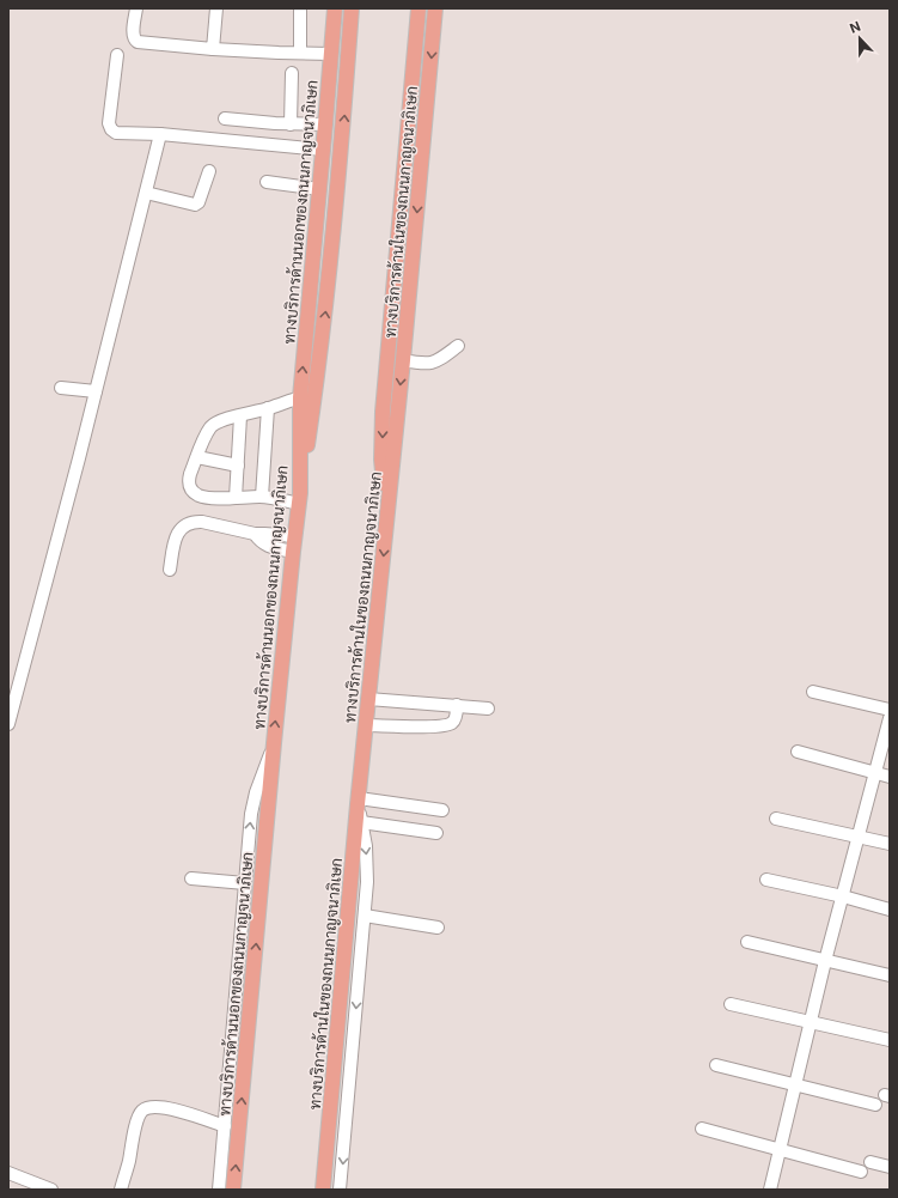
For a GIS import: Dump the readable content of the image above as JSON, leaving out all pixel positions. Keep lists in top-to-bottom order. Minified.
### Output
{"streets":{"main road":["ทางบริการด้านนอกของถนนกาญจนาภิเษก","ทางบริการด้านในของถนนกาญจนาภิเษก"]},"north":"top"}
